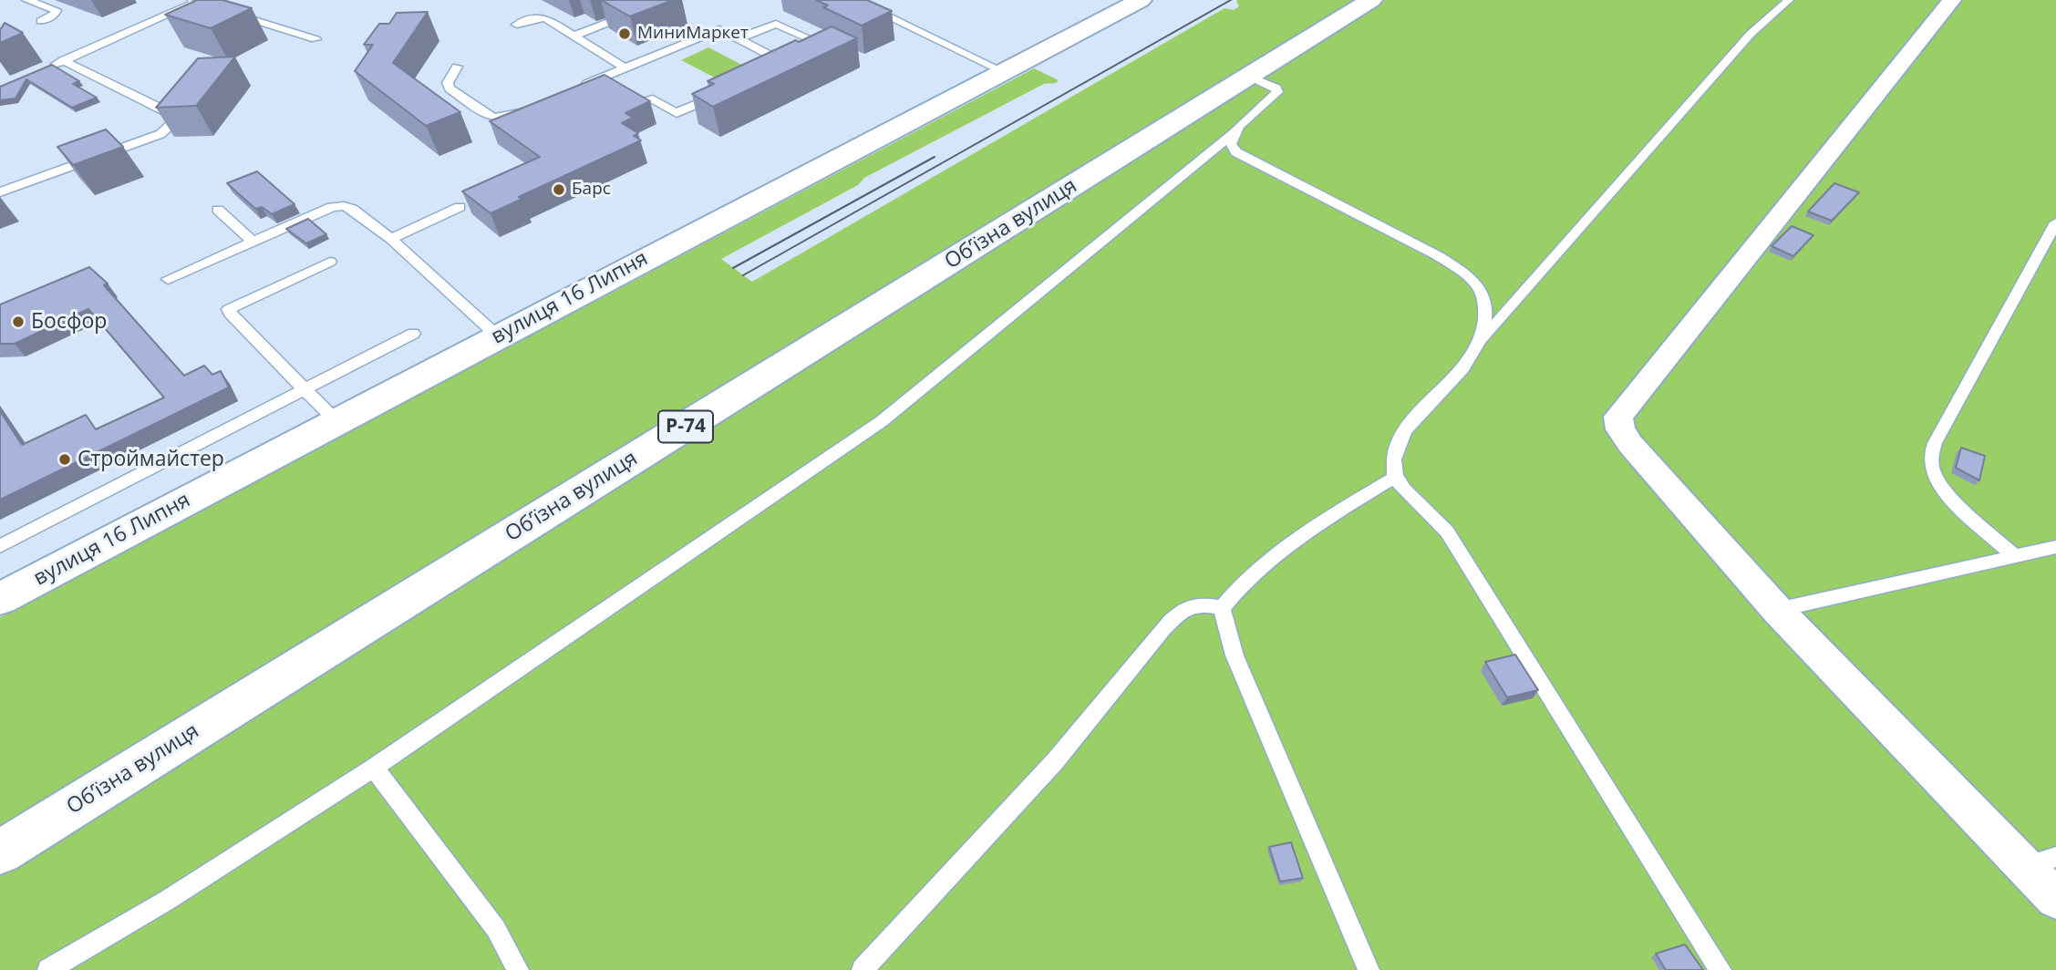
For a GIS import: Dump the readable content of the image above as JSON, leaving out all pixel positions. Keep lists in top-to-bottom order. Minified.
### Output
{"streets":{"main road":["Обʼїзна вулиця","вулиця 16 Липня","Р-74"]},"places":["МиниМаркет","Барс","Босфор","Строймайстер"]}
